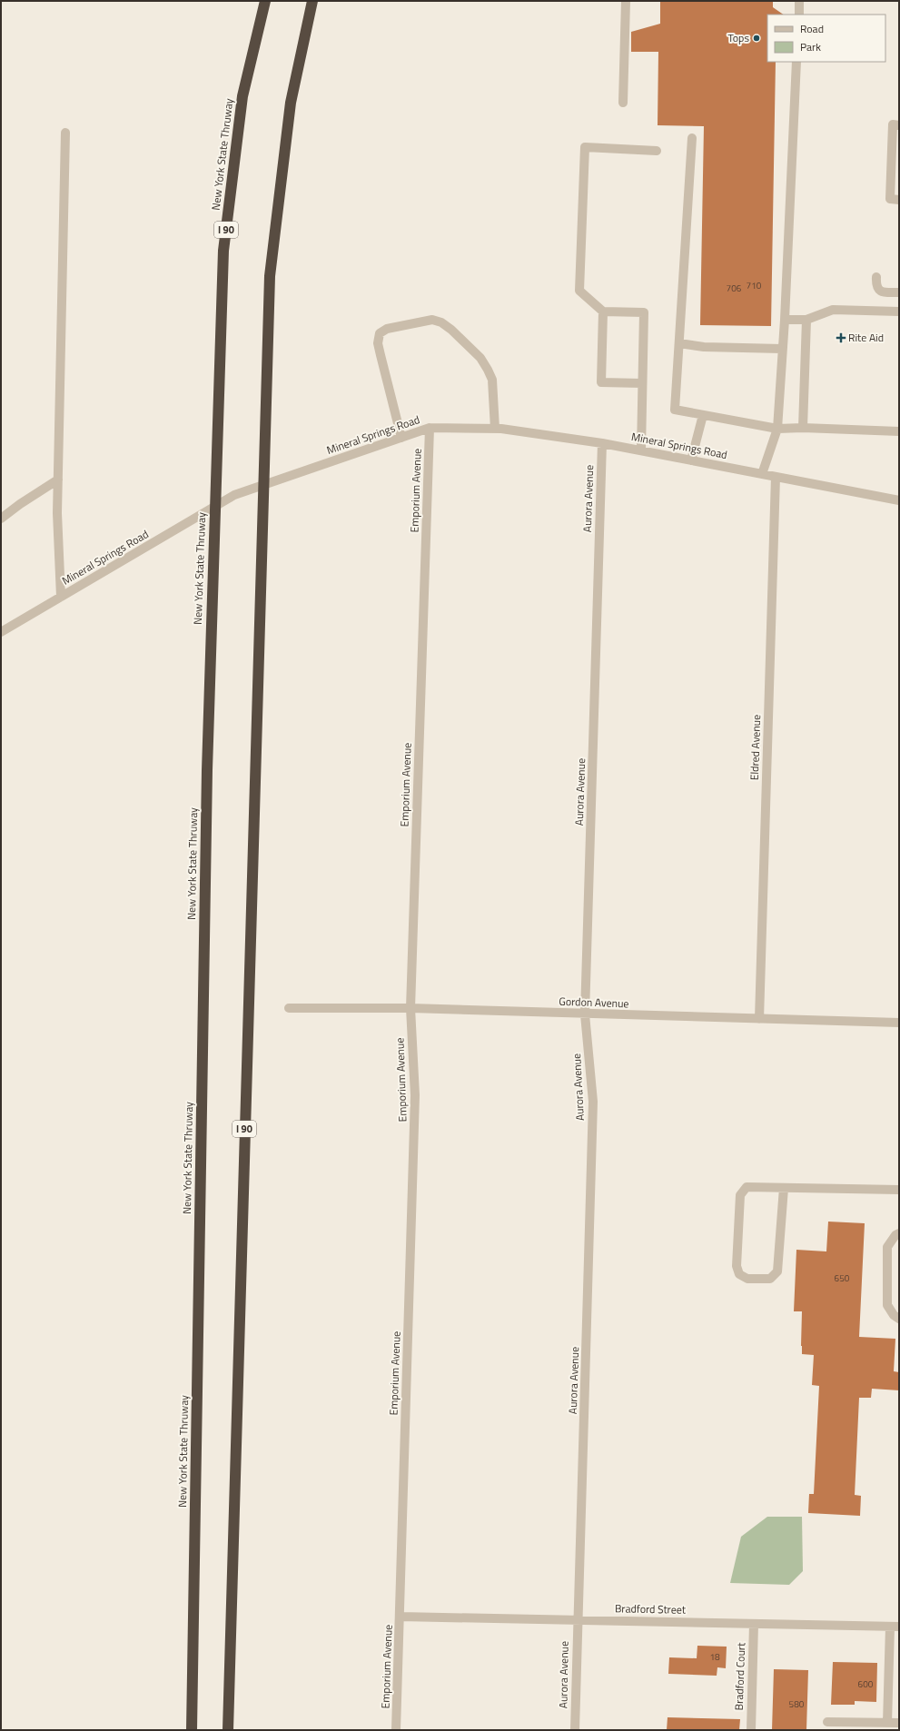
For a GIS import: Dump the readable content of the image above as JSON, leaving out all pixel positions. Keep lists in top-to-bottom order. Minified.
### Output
{"streets":{"highway":["New York State Thruway","I 90"],"street":["Mineral Springs Road","Emporium Avenue","Aurora Avenue","Eldred Avenue","Gordon Avenue","Bradford Street","Bradford Court"]},"crossings":[["Mineral Springs Road","Emporium Avenue"],["Mineral Springs Road","Aurora Avenue"],["Mineral Springs Road","Eldred Avenue"],["Emporium Avenue","Gordon Avenue"],["Emporium Avenue","Bradford Street"],["Aurora Avenue","Gordon Avenue"],["Aurora Avenue","Bradford Street"],["Eldred Avenue","Gordon Avenue"],["Bradford Street","Bradford Court"]],"places":{"other":["Tops"],"health":["Rite Aid"]},"house_numbers":["710","706","650","18","600","580"],"legend":["Road","Park"]}
